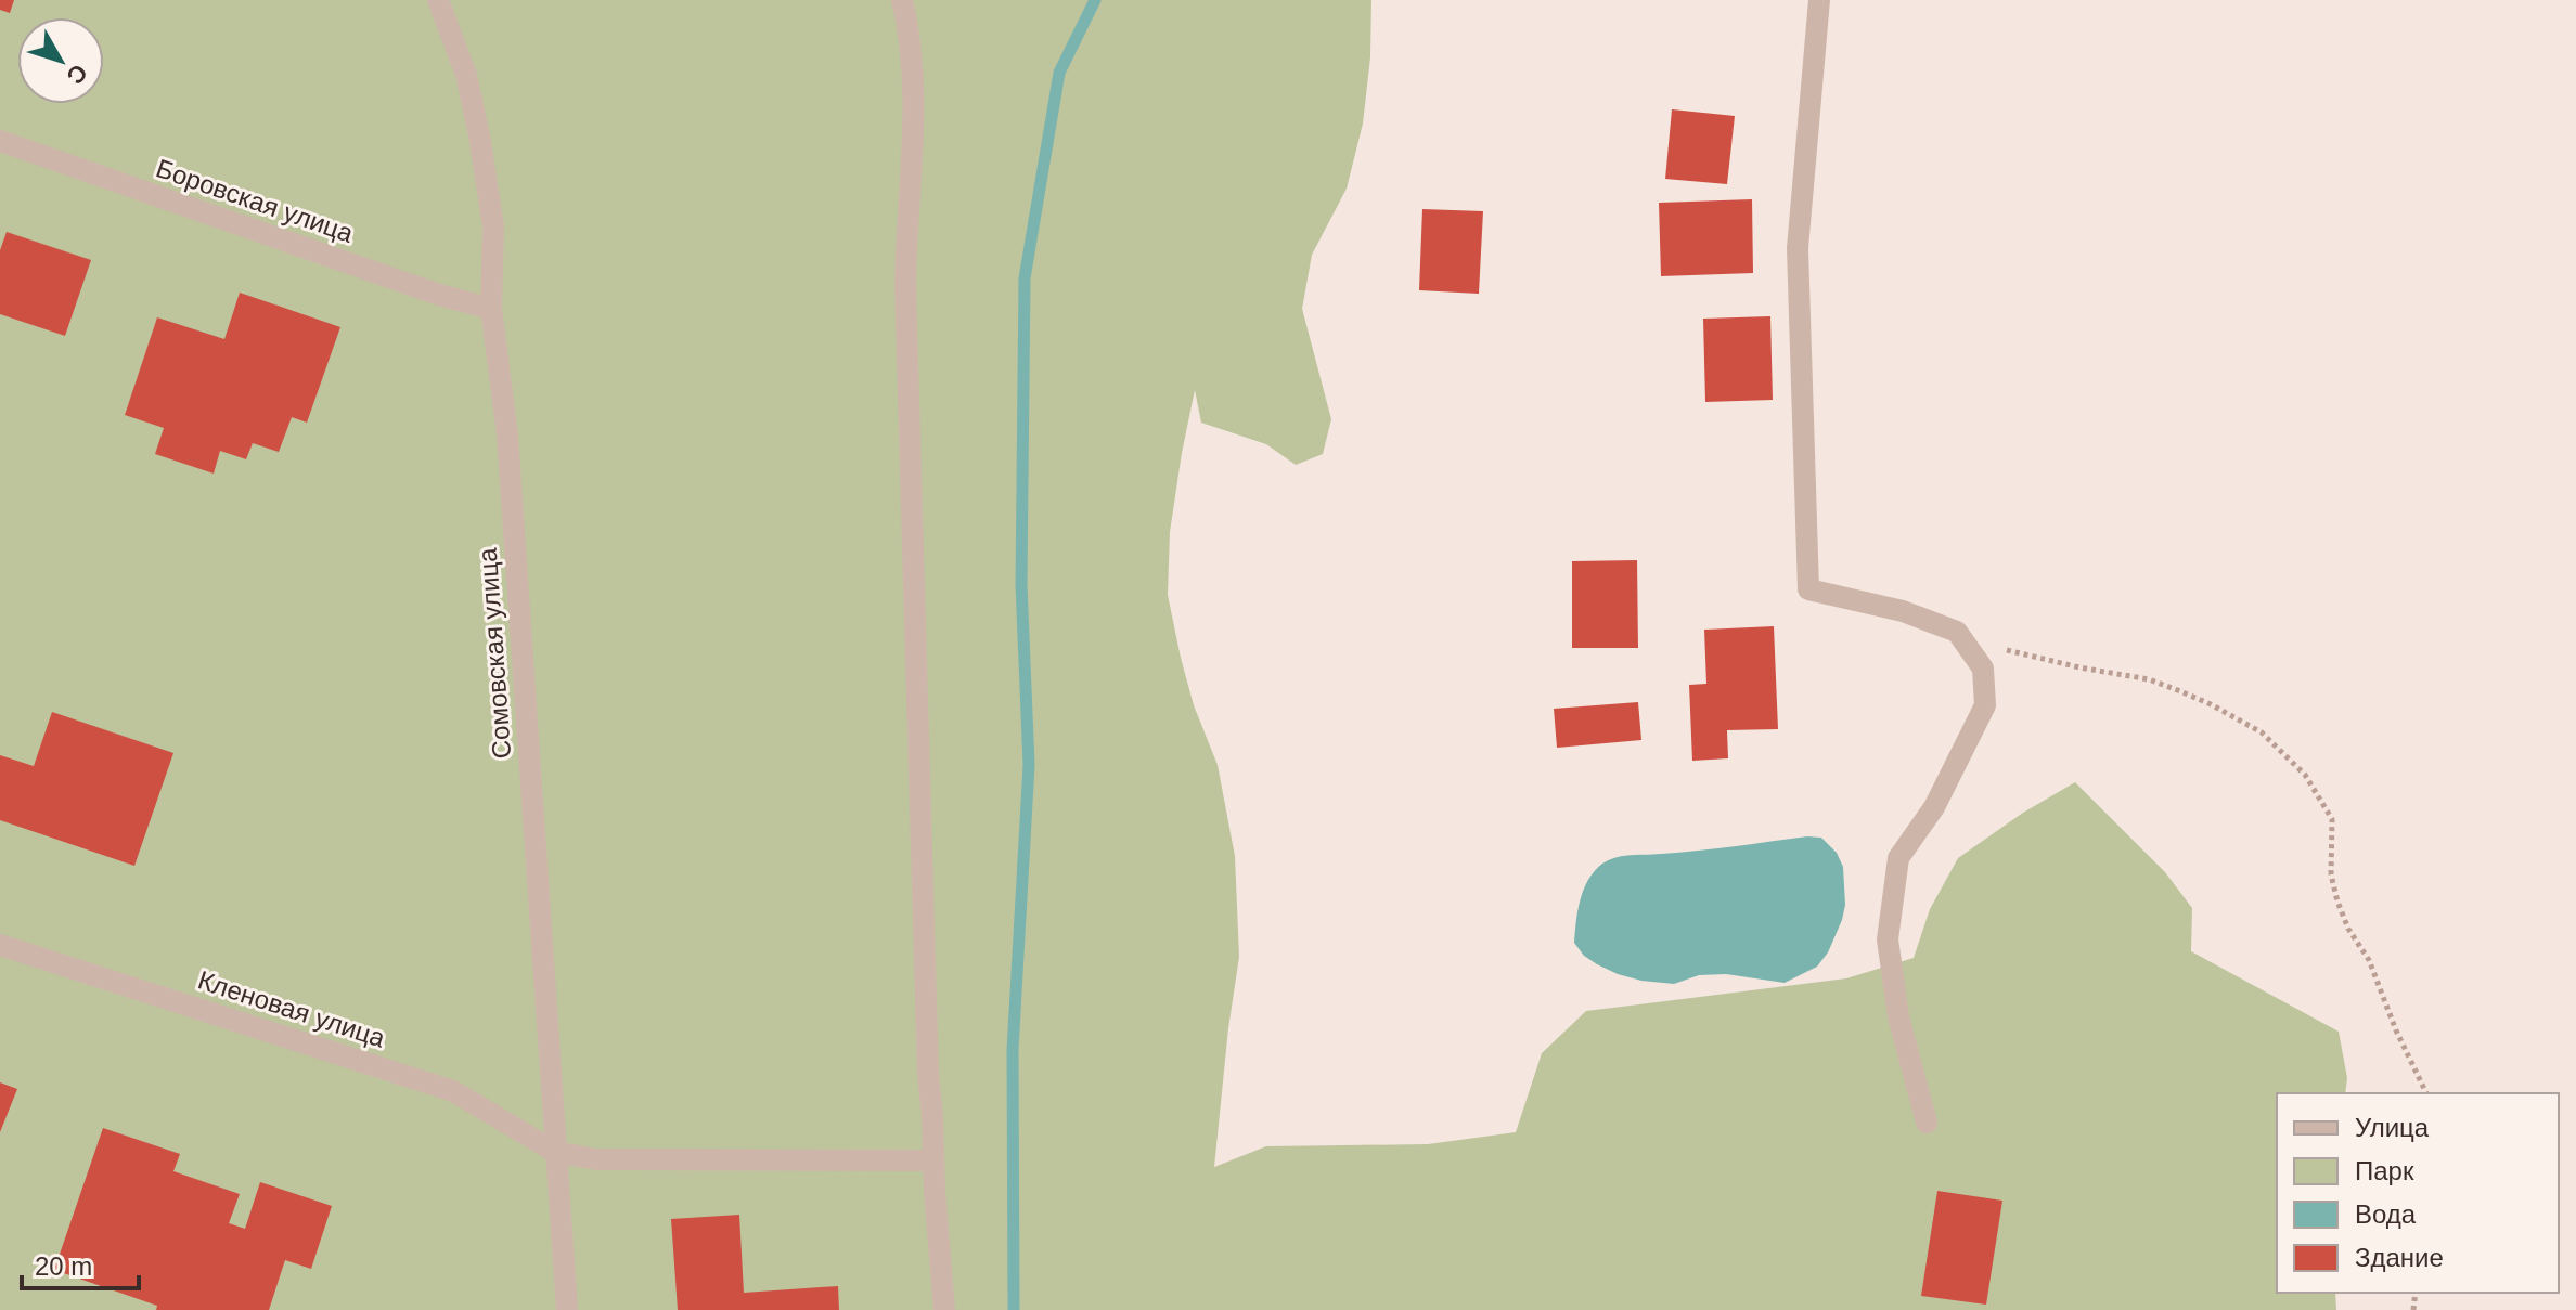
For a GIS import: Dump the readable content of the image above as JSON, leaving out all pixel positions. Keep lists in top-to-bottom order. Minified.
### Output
{"streets":{"street":["Боровская улица","Сомовская улица","Кленовая улица"]},"crossings":[["Боровская улица","Сомовская улица"],["Сомовская улица","Кленовая улица"]],"legend":["Улица","Парк","Вода","Здание"],"scale_bar":"20 m","north":"bottom right"}
